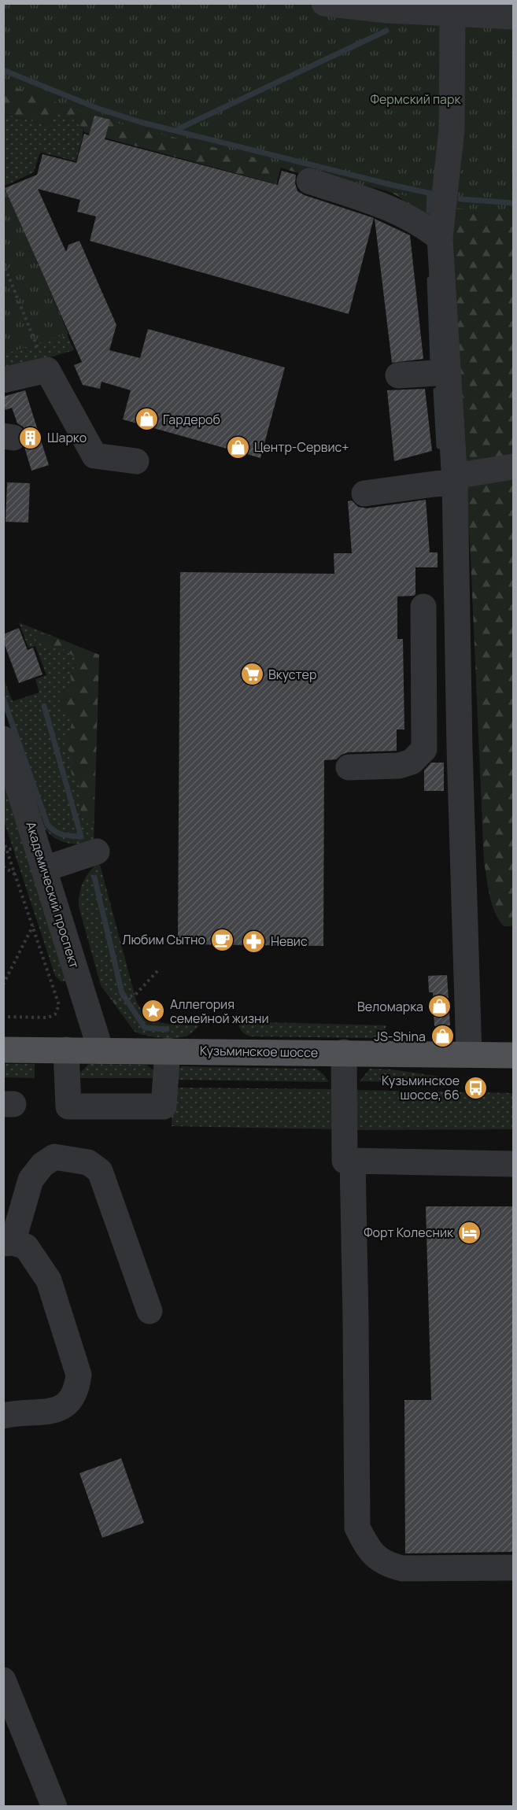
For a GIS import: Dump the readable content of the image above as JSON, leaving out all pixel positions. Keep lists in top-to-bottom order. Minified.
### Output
{"streets":{"main road":["Кузьминское шоссе"],"street":["Академический проспект"]},"crossings":[["Академический проспект","Кузьминское шоссе"]],"parks":["Фермский парк"],"places":{"shop":["Гардероб","Центр-Сервис+","Веломарка","JS-Shina"],"building":["Шарко"],"supermarket":["Вкустер"],"cafe":["Любим Сытно"],"pharmacy":["Невис"],"place":["Аллегория семейной жизни"],"bus stop":["Кузьминское шоссе, 66"],"hotel":["Форт Колесник"]}}
